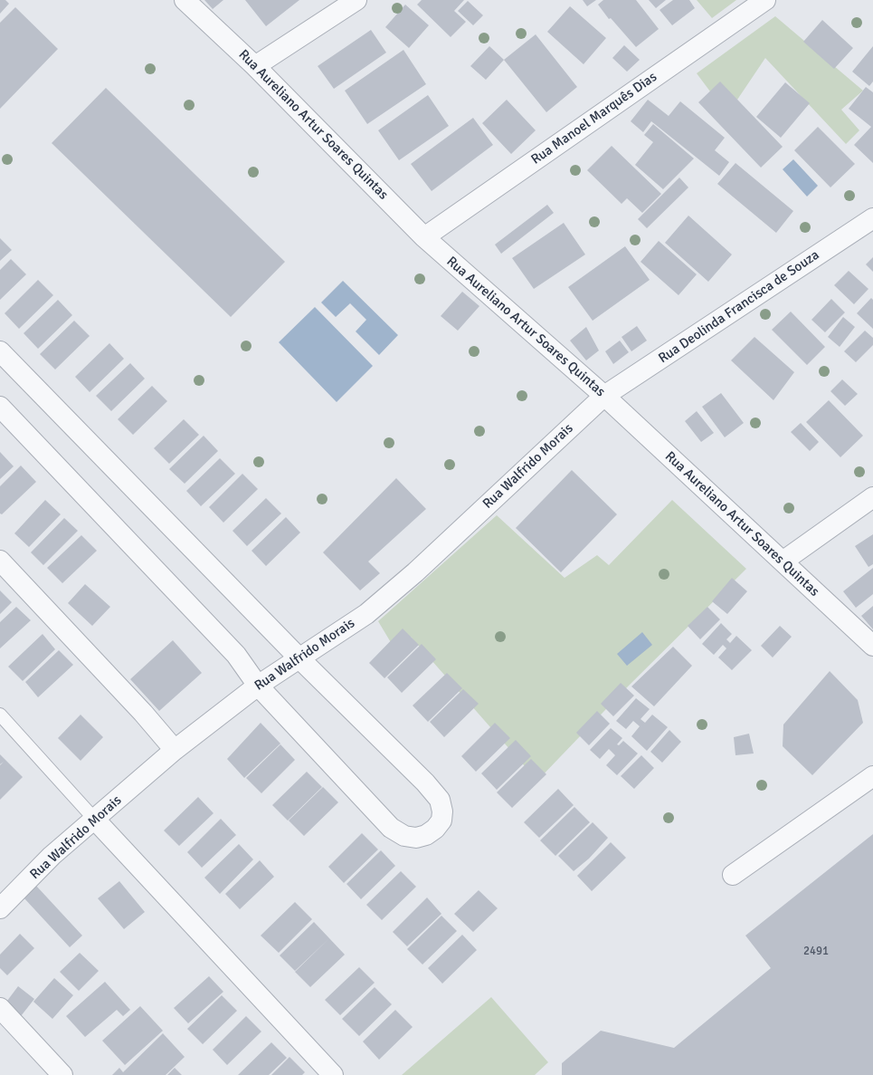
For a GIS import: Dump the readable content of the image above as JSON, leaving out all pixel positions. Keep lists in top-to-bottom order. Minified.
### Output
{"streets":{"street":["Rua Manoel Marquês Dias","Rua Aureliano Artur Soares Quintas","Rua Deolinda Francisca de Souza","Rua Walfrido Morais"]},"crossings":[["Rua Manoel Marquês Dias","Rua Aureliano Artur Soares Quintas"],["Rua Aureliano Artur Soares Quintas","Rua Deolinda Francisca de Souza"],["Rua Aureliano Artur Soares Quintas","Rua Walfrido Morais"],["Rua Deolinda Francisca de Souza","Rua Walfrido Morais"]],"house_numbers":["2491"]}
